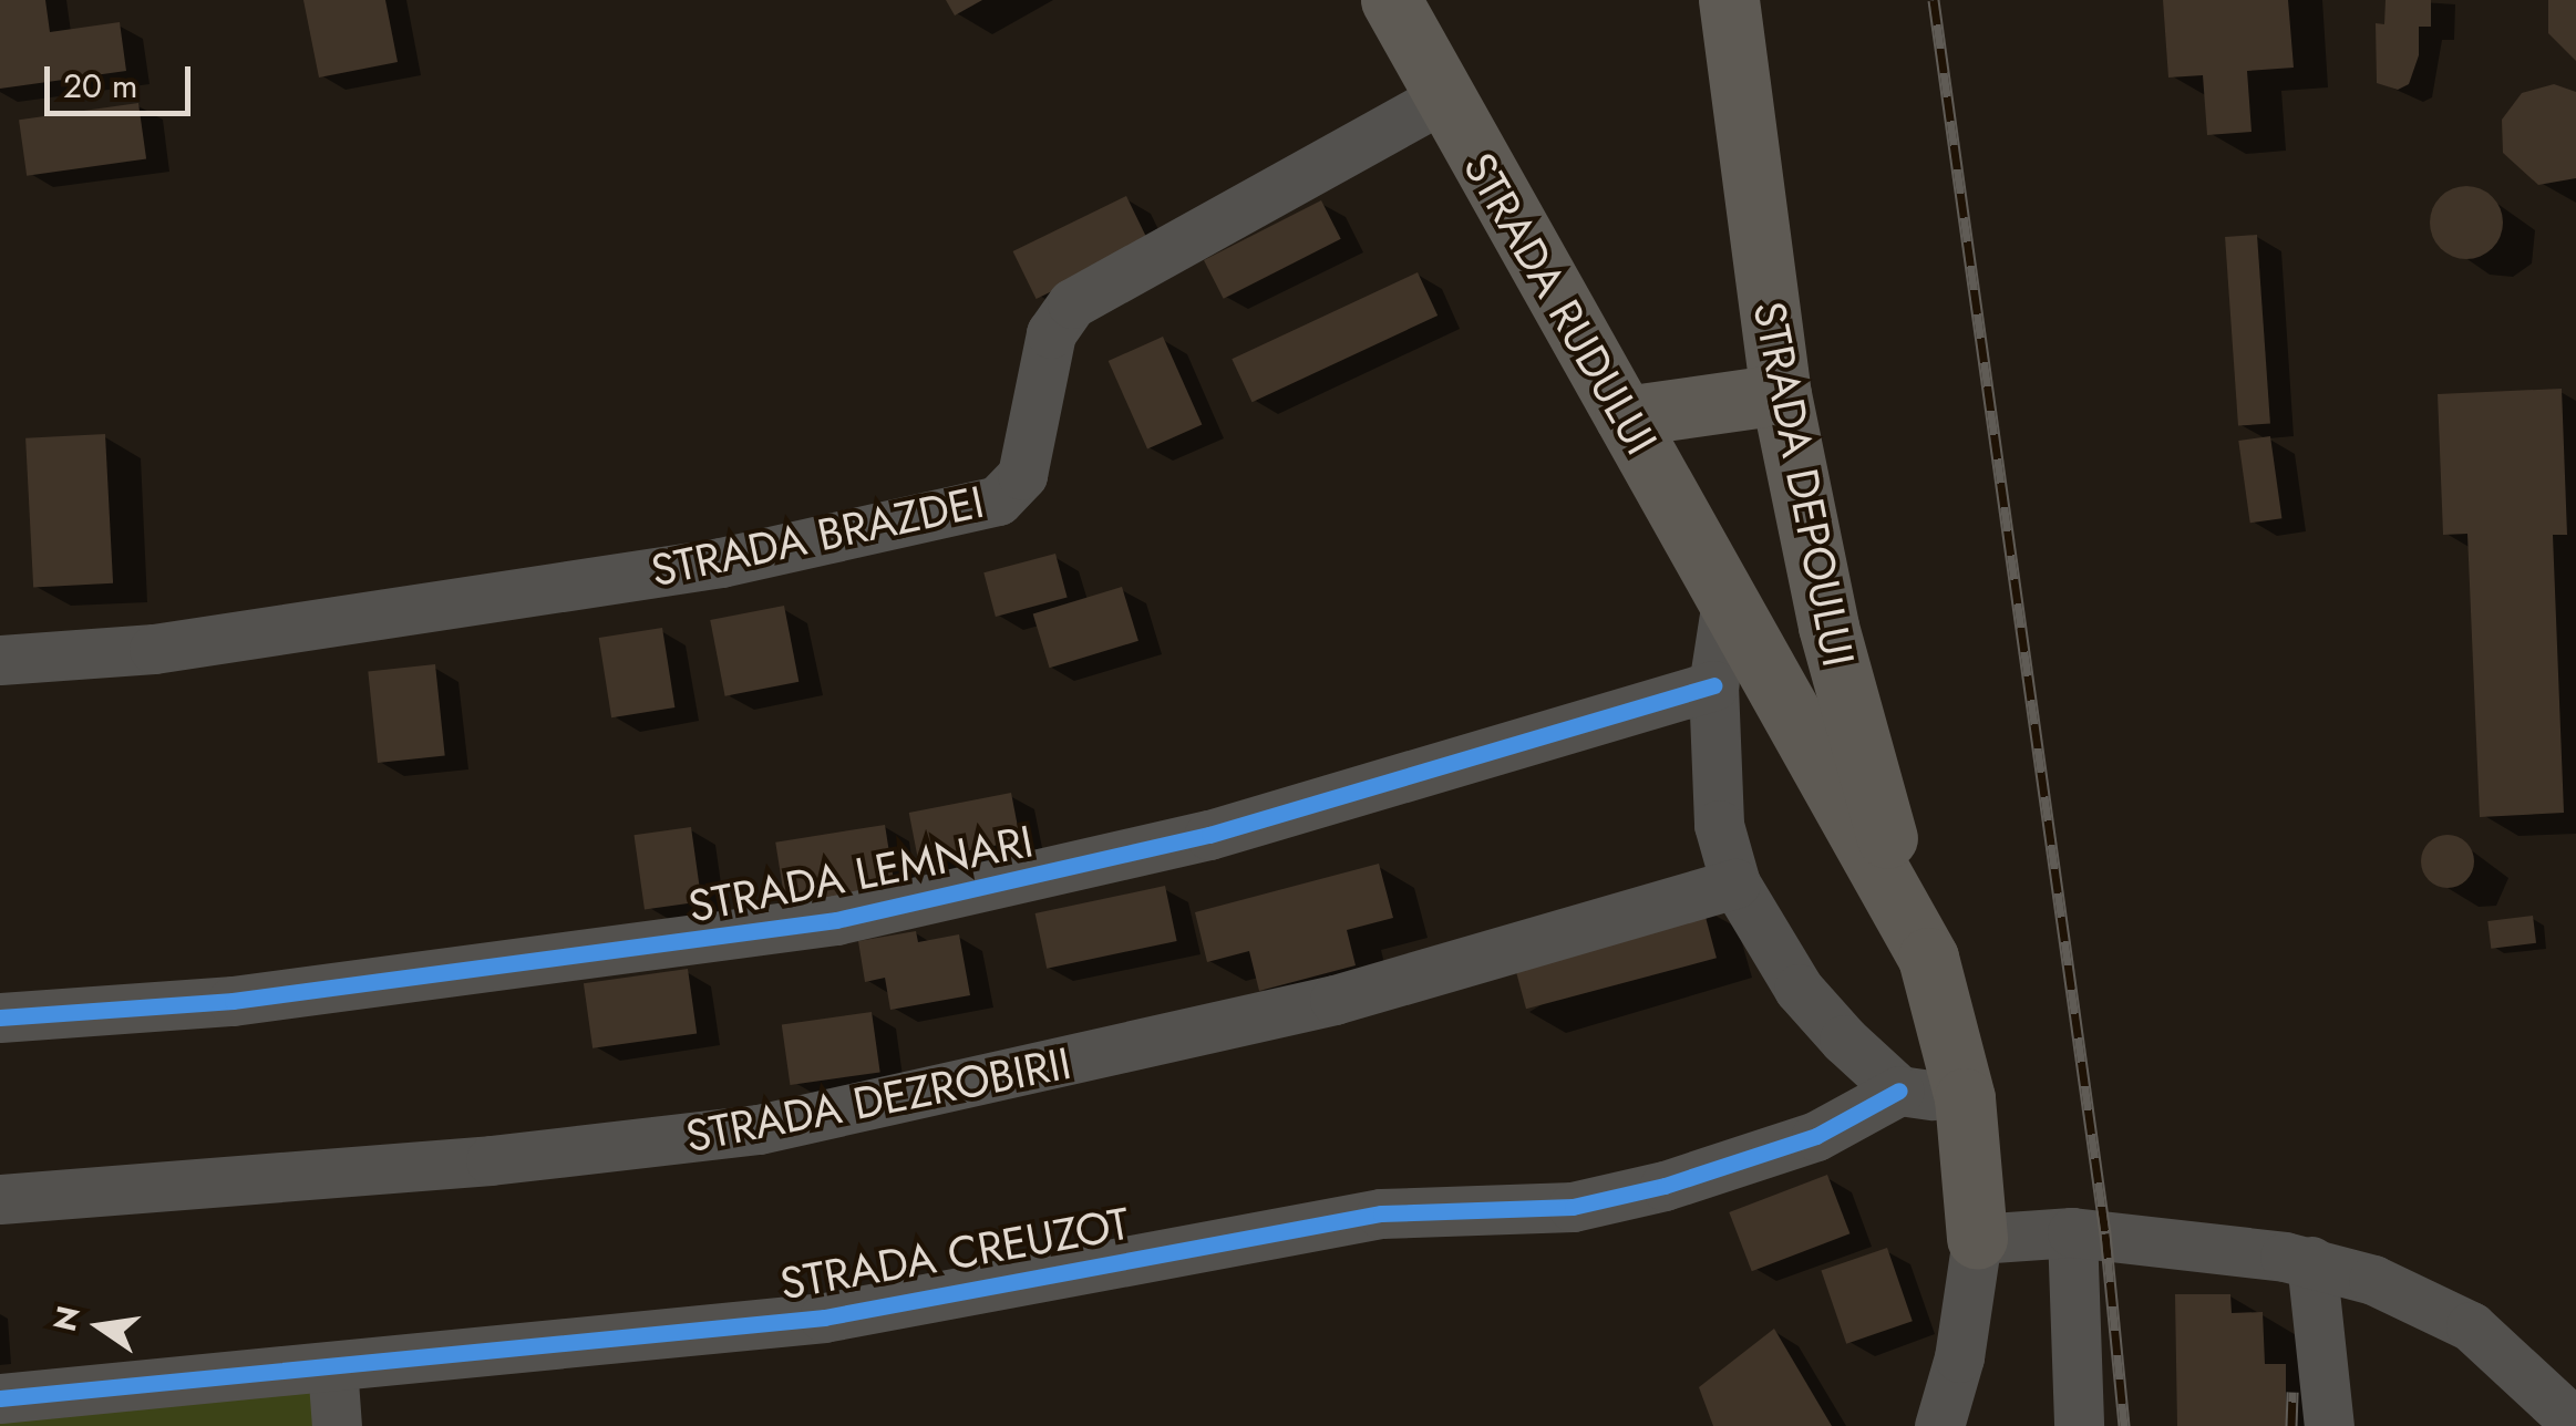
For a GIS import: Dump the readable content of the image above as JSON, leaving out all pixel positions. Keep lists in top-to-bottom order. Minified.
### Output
{"streets":{"main road":["STRADA RUDULUI","STRADA DEPOULUI"],"street":["STRADA BRAZDEI","STRADA LEMNARI","STRADA DEZROBIRII","STRADA CREUZOT"]},"crossings":[["STRADA RUDULUI","STRADA DEPOULUI"],["STRADA RUDULUI","STRADA BRAZDEI"]],"scale_bar":"20 m","north":"left"}
